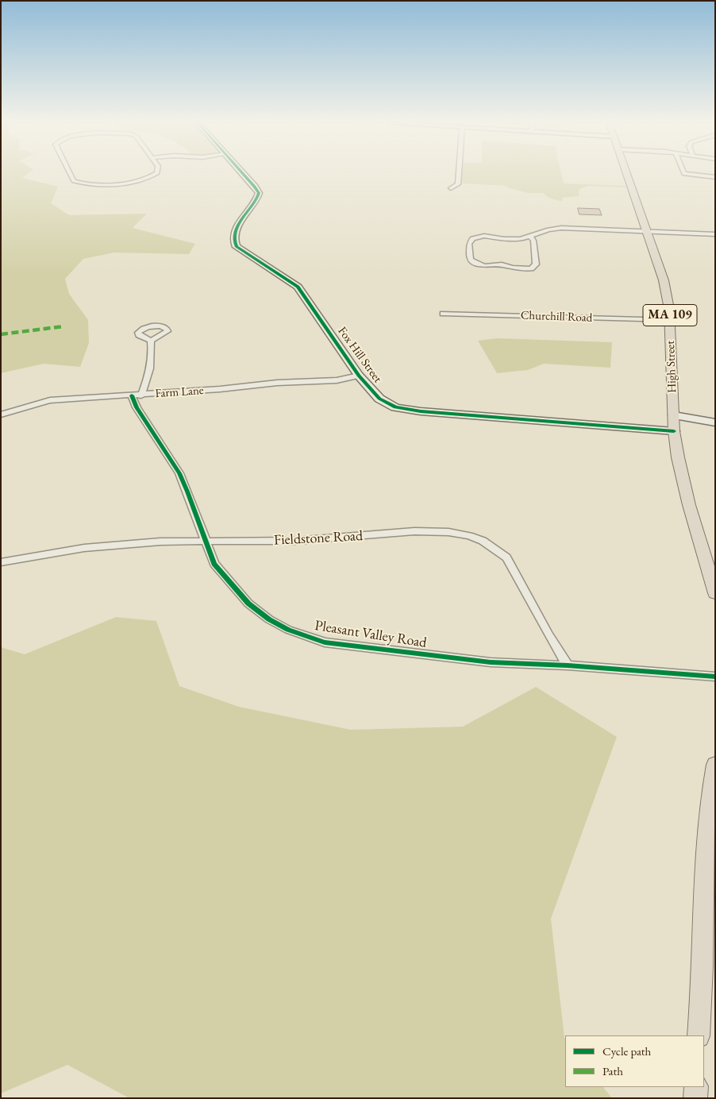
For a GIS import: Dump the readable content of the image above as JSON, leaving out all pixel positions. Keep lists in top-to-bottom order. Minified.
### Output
{"streets":{"main road":["MA 109","High Street"],"street":["Churchill Road","Fox Hill Street","Farm Lane","Fieldstone Road","Pleasant Valley Road"]},"crossings":[["Churchill Road","High Street"],["Fox Hill Street","High Street"],["Fox Hill Street","Farm Lane"],["Farm Lane","Pleasant Valley Road"],["Fieldstone Road","Pleasant Valley Road"]],"legend":["Cycle path","Path"]}
